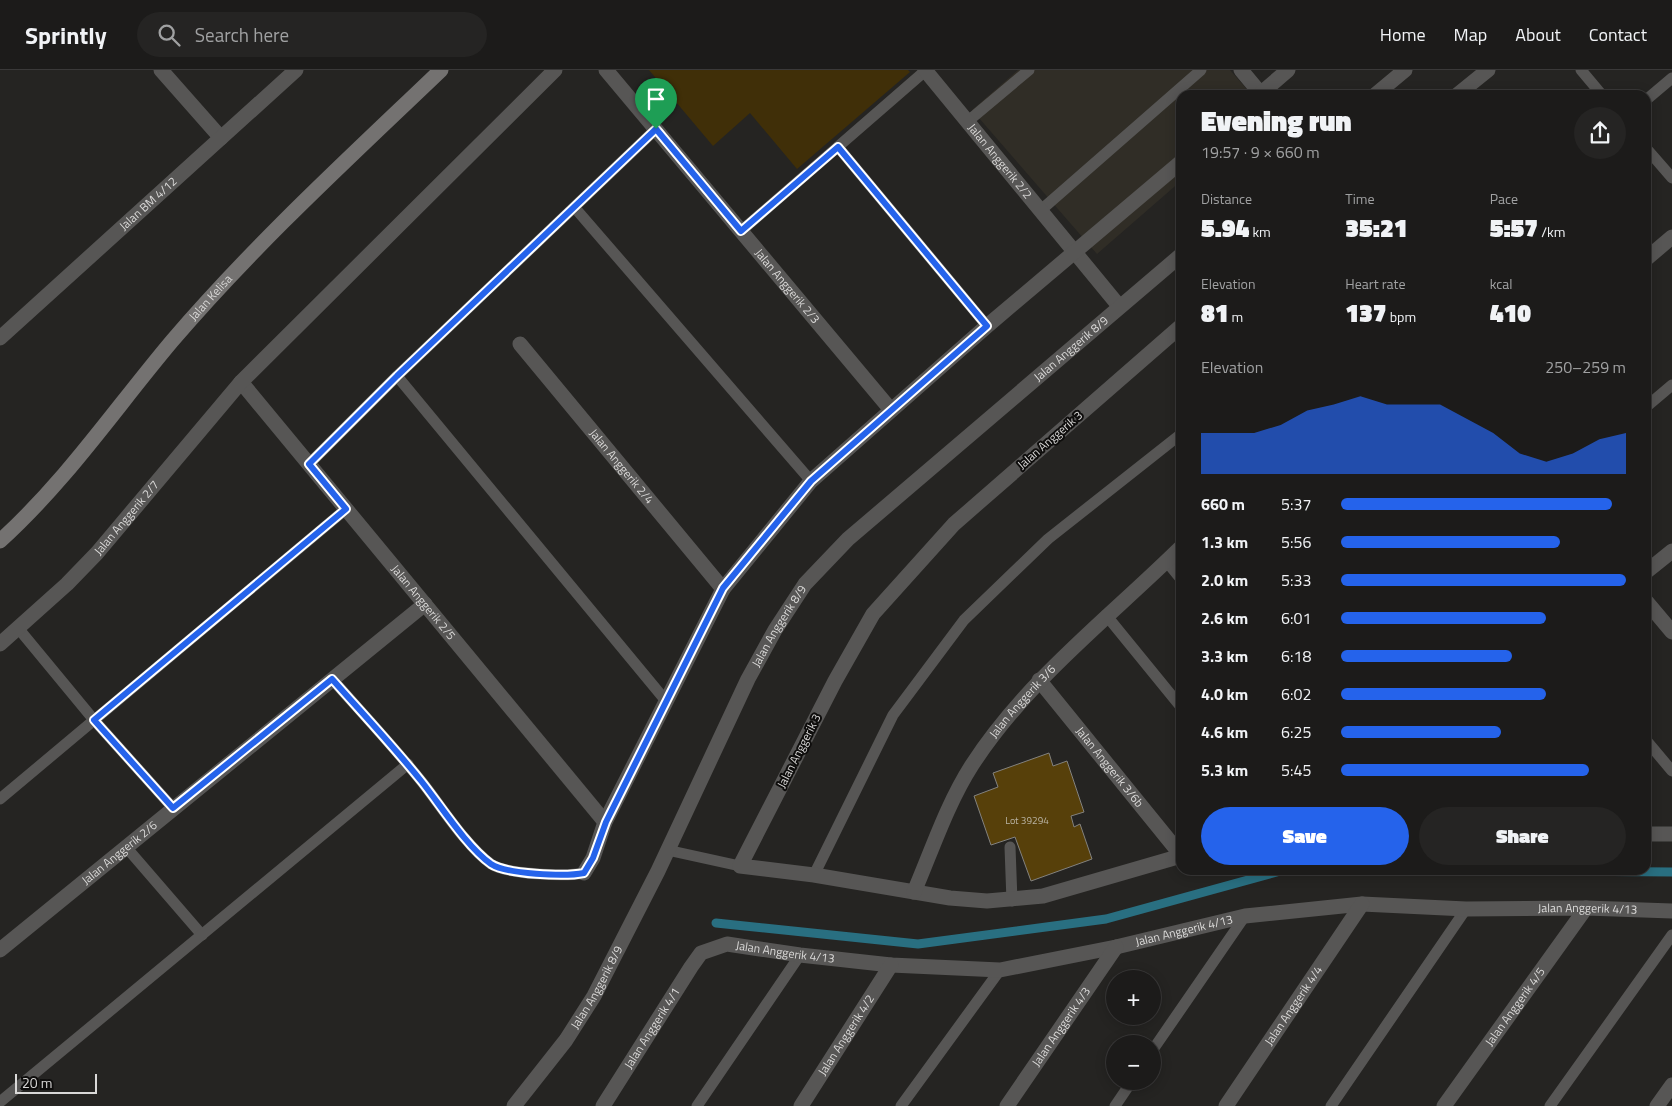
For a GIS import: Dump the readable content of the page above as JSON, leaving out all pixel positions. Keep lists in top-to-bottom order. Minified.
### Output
{"streets":{"main road":["Jalan Kelisa"],"street":["Jalan Anggerik 2/2","Jalan BM 4/12","Jalan Anggerik 2/3","Jalan Anggerik 8/9","Jalan Anggerik 3","Jalan Anggerik 2/4","Jalan Anggerik 2/7","Jalan Anggerik 2/5","Jalan Anggerik 3/6","Jalan Anggerik 3/6b","Jalan Anggerik 2/6","Jalan Anggerik 4/13","Jalan Anggerik 4/4","Jalan Anggerik 4/5","Jalan Anggerik 4/3","Jalan Anggerik 4/1","Jalan Anggerik 4/2"]},"crossings":[["Jalan Anggerik 2/2","Jalan Anggerik 8/9"],["Jalan Anggerik 2/7","Jalan Anggerik 2/5"],["Jalan Anggerik 2/5","Jalan Anggerik 2/6"],["Jalan Anggerik 3/6","Jalan Anggerik 3/6b"],["Jalan Anggerik 4/13","Jalan Anggerik 4/4"],["Jalan Anggerik 4/13","Jalan Anggerik 4/5"],["Jalan Anggerik 4/13","Jalan Anggerik 4/3"],["Jalan Anggerik 4/13","Jalan Anggerik 4/1"],["Jalan Anggerik 4/13","Jalan Anggerik 4/2"]],"house_numbers":["Lot 39294"],"scale_bar":"20 m","page":{"header":"Sprintly","search":"Search here","nav":["Home","Map","About","Contact"],"heading":["Evening run","19:57 · 9 × 660 m"],"stats":[["Distance","5.94 km"],["Time","35:21"],["Pace","5:57 /km"],["Elevation","81 m"],["Heart rate","137 bpm"],["kcal","410"]],"chart":["Elevation","250–259 m"],"list":[{"name":"660 m","note":"5:37"},{"name":"1.3 km","note":"5:56"},{"name":"2.0 km","note":"5:33"},{"name":"2.6 km","note":"6:01"},{"name":"3.3 km","note":"6:18"},{"name":"4.0 km","note":"6:02"},{"name":"4.6 km","note":"6:25"},{"name":"5.3 km","note":"5:45"}],"buttons":["Save","Share"],"map_buttons":["+","−"],"scale":"20 m"}}
